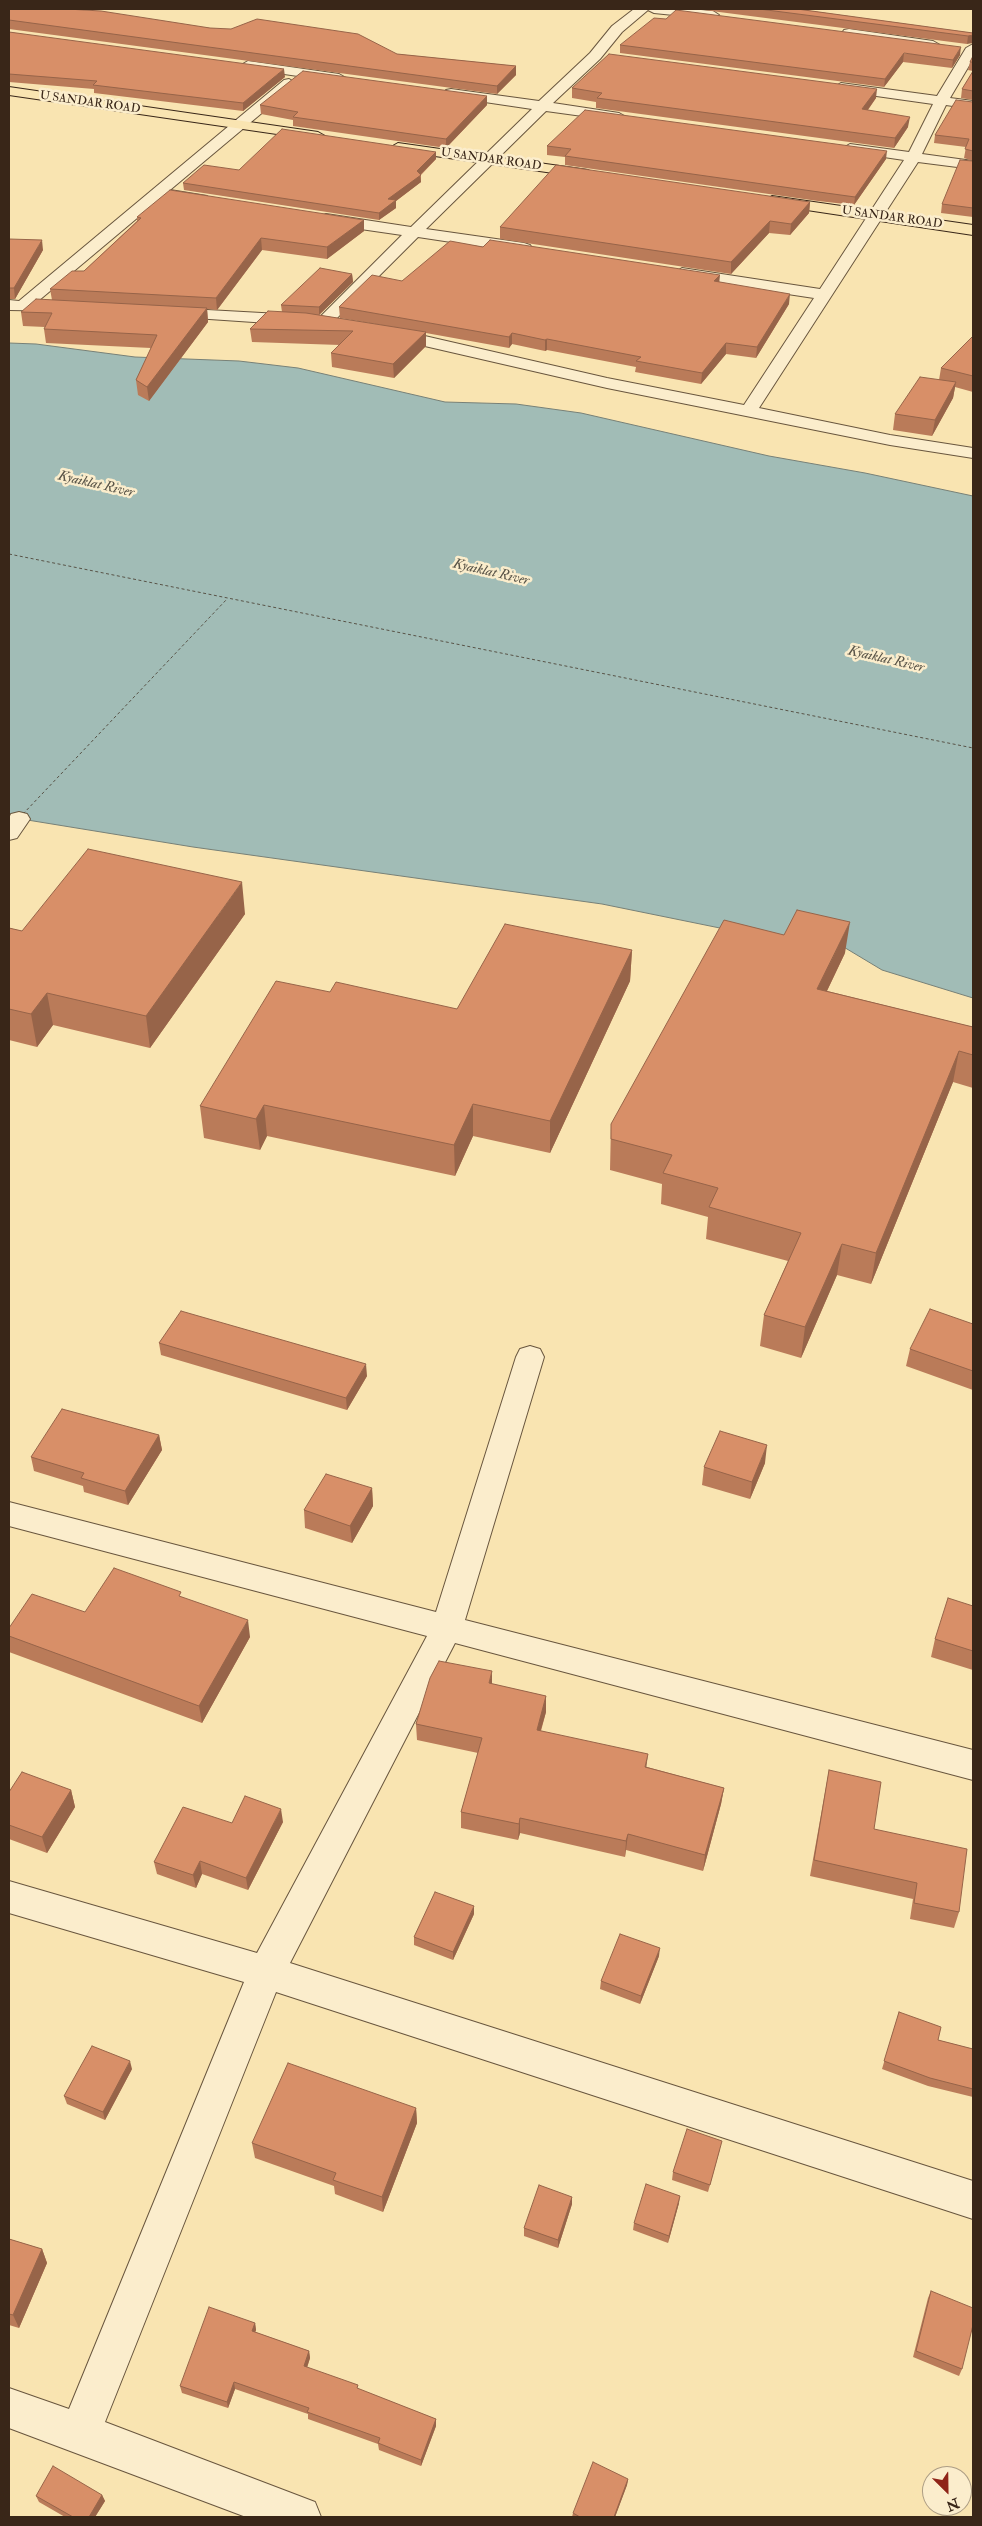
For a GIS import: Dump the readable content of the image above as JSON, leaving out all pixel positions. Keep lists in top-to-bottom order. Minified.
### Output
{"streets":{"main road":["U SANDAR ROAD"]},"water":["Kyaiklat River"],"north":"bottom right"}
